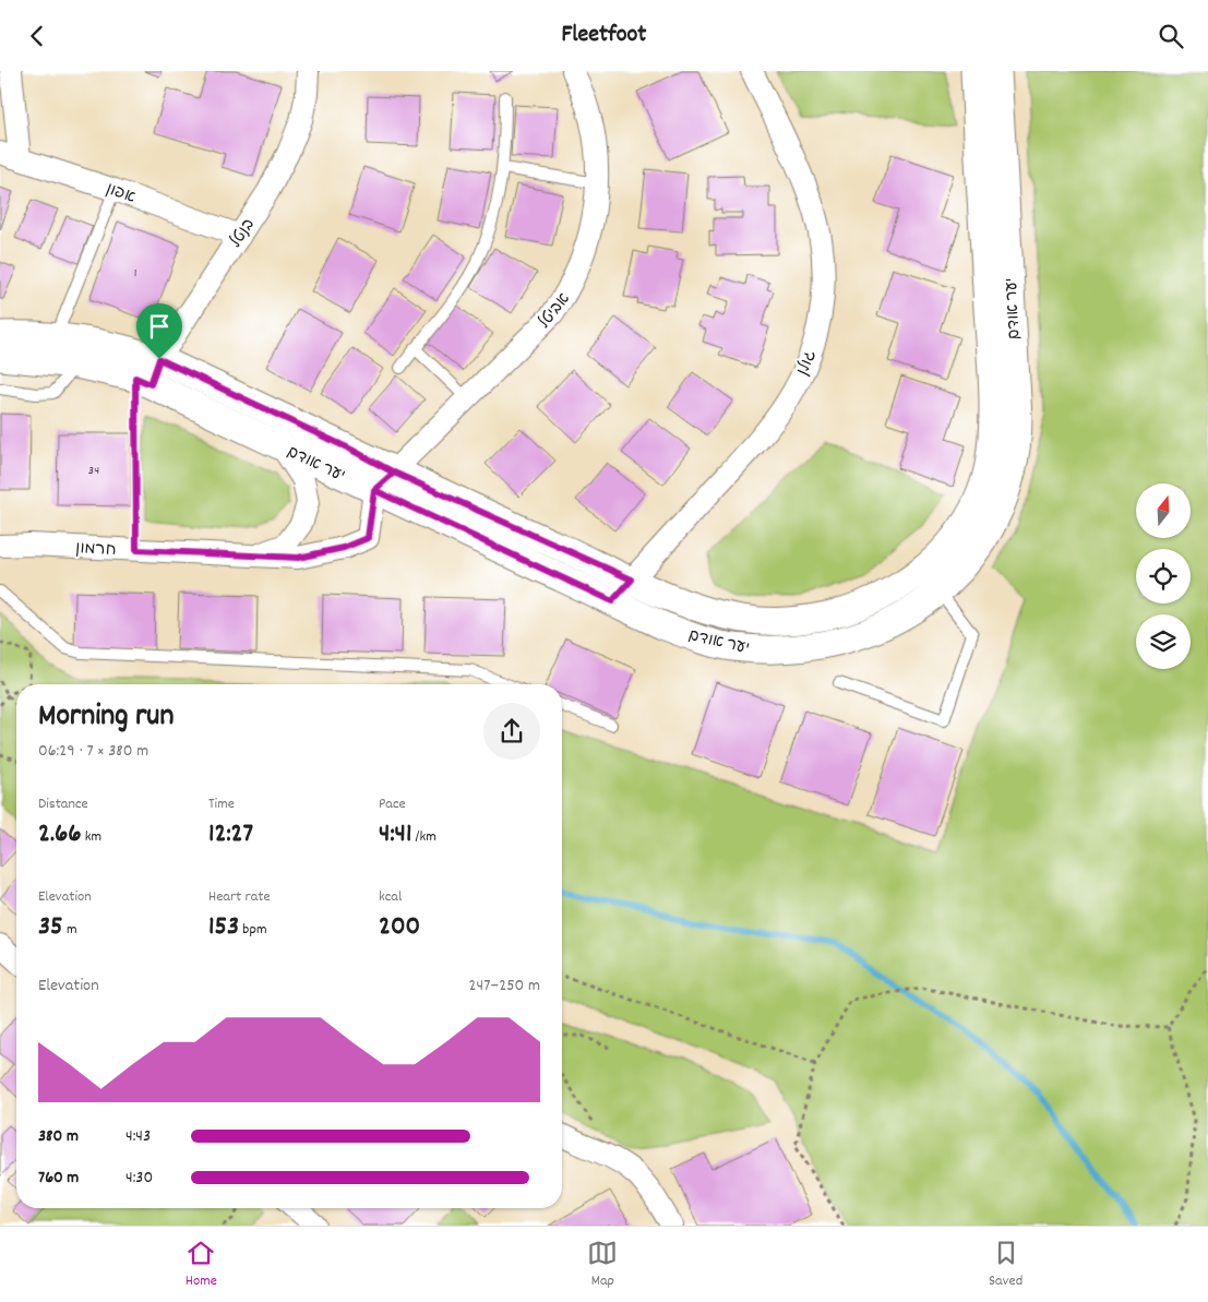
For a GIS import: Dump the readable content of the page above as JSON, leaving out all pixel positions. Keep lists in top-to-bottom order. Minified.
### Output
{"streets":{"street":["אפון","בנטל","יער אודם","אביטל","גולן","חרמון"]},"crossings":[["אפון","בנטל"],["בנטל","יער אודם"],["יער אודם","אביטל"],["יער אודם","גולן"],["יער אודם","חרמון"],["אביטל","חרמון"]],"house_numbers":["1","34"],"north":"top","page":{"header":"Fleetfoot","heading":["Morning run","06:29 · 7 × 380 m"],"stats":[["Distance","2.66 km"],["Time","12:27"],["Pace","4:41 /km"],["Elevation","35 m"],["Heart rate","153 bpm"],["kcal","200"]],"chart":["Elevation","247–250 m"],"list":[{"name":"380 m","note":"4:43"},{"name":"760 m","note":"4:30"}],"tabs":["Home","Map","Saved"]}}
